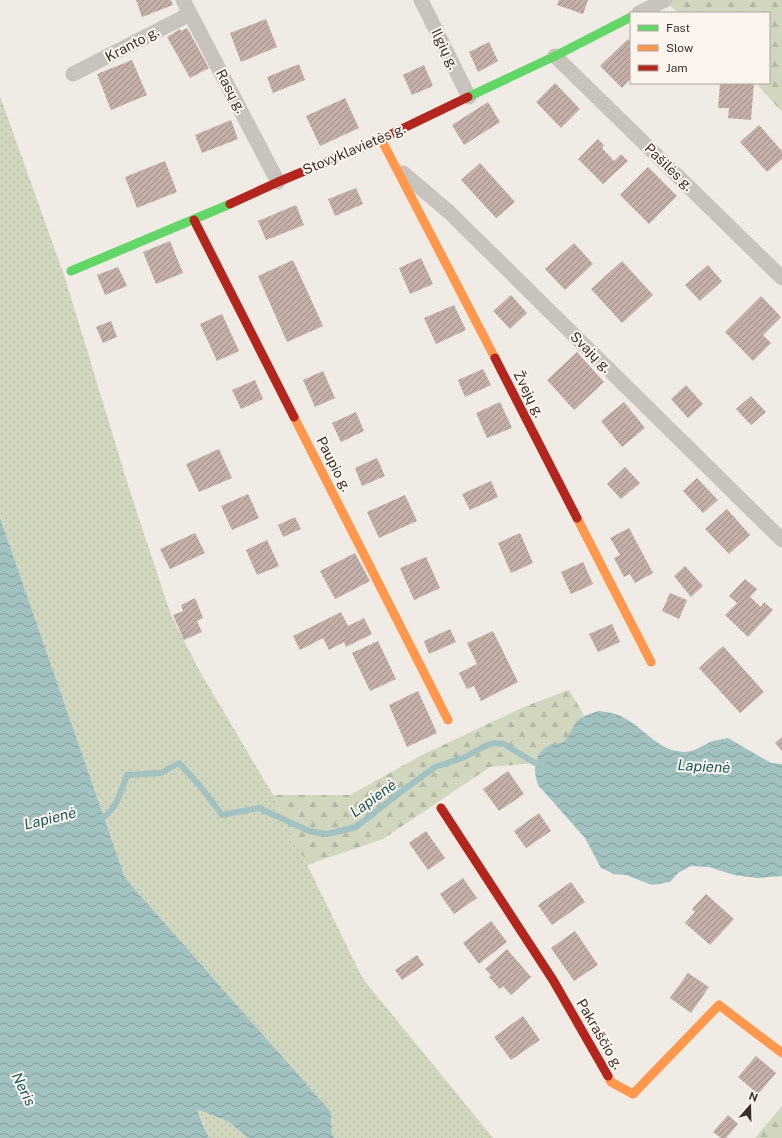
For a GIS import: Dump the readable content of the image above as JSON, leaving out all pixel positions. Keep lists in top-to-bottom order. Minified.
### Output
{"streets":{"street":["Kranto g.","Ilgių g.","Rasų g.","Stovyklavietės g.","Pašilės g.","Svajų g.","Žvejų g.","Paupio g.","Pakraščio g."]},"crossings":[["Kranto g.","Rasų g."],["Ilgių g.","Stovyklavietės g."],["Rasų g.","Stovyklavietės g."],["Stovyklavietės g.","Pašilės g."],["Stovyklavietės g.","Žvejų g."],["Stovyklavietės g.","Paupio g."],["Svajų g.","Žvejų g."]],"water":["Lapienė","Neris"],"legend":["Fast","Slow","Jam"],"north":"top"}
